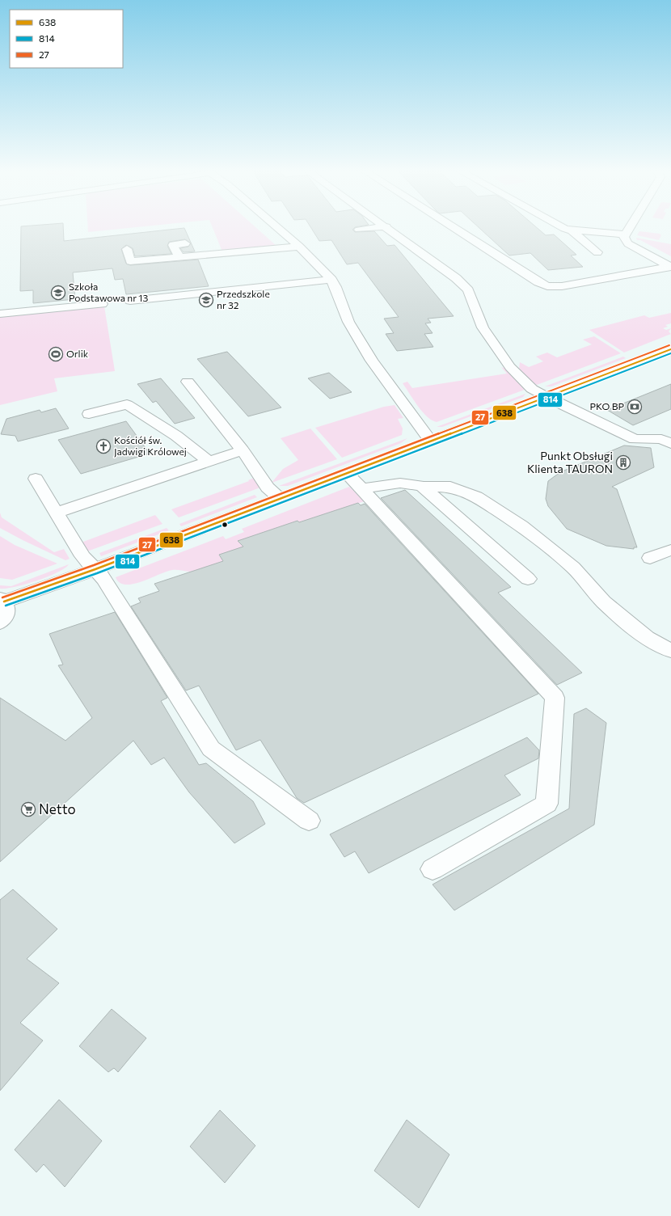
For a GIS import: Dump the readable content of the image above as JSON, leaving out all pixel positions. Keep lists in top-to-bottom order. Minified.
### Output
{"places":{"school or university":["Szkoła Podstawowa nr 13","Przedszkole nr 32"],"sports":["Orlik"],"bank":["PKO BP"],"church":["Kościół św. Jadwigi Królowej"],"building":["Punkt Obsługi Klienta TAURON"],"supermarket":["Netto"]},"lines":["transit line 27","transit line 638","transit line 814"],"legend":["638","814","27"]}
